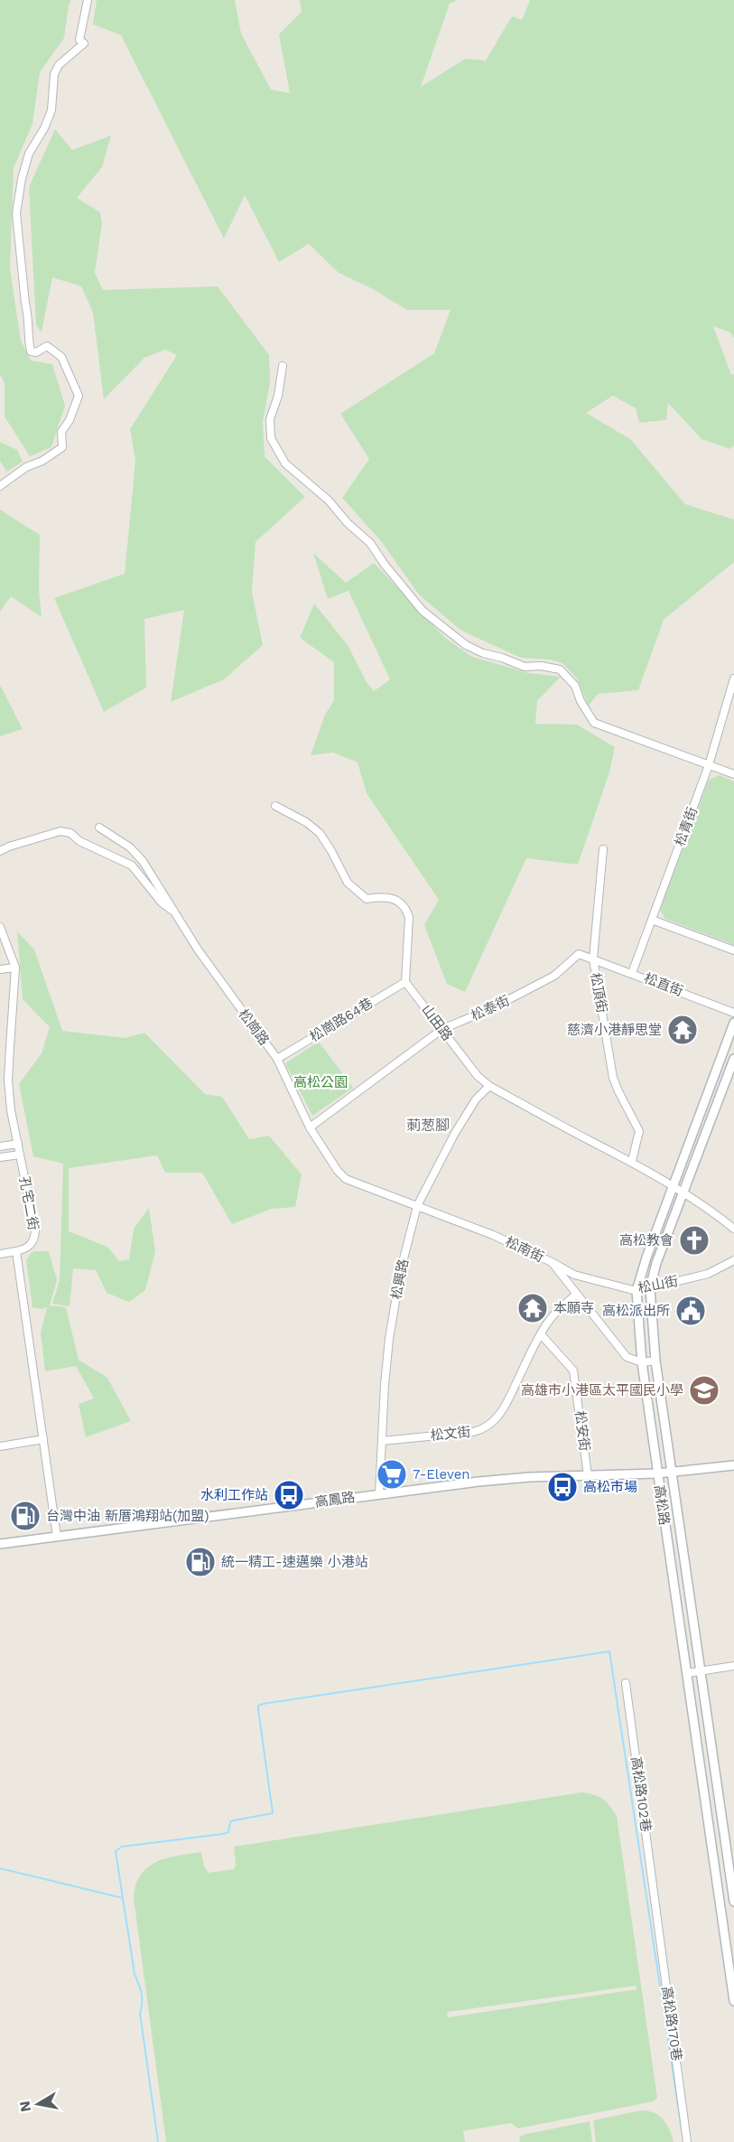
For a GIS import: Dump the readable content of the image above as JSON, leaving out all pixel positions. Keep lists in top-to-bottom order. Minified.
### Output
{"streets":{"street":["松青街","松直街","松頂街","松泰街","松崗路64巷","山田路","松崗路","孔宅二街","松南街","松興路","松山街","松安街","松文街","高鳳路","高松路","高松路102巷","高松路170巷"]},"crossings":[["松青街","松直街"],["松直街","松頂街"],["松直街","松泰街"],["松頂街","松泰街"],["松頂街","山田路"],["松泰街","山田路"],["松泰街","松崗路"],["松崗路64巷","山田路"],["松崗路64巷","松崗路"],["山田路","松興路"],["山田路","高松路"],["松崗路","松南街"],["松崗路","松興路"],["松南街","松興路"],["松南街","松山街"],["松南街","松文街"],["松南街","高松路"],["松興路","松文街"],["松興路","高鳳路"],["松山街","高松路"],["松安街","松文街"],["松安街","高鳳路"],["高鳳路","高松路"],["高松路102巷","高松路170巷"]],"districts":["莿葱腳"],"parks":["高松公園"],"places":{"temple":["慈濟小港靜思堂","本願寺"],"church":["高松教會"],"public building":["高松派出所"],"school or university":["高雄市小港區太平國民小學"],"supermarket":["7-Eleven"],"bus stop":["高松市場","水利工作站"],"fuel station":["台灣中油 新厝鴻翔站(加盟)","統一精工-速邁樂 小港站"]},"north":"left"}
